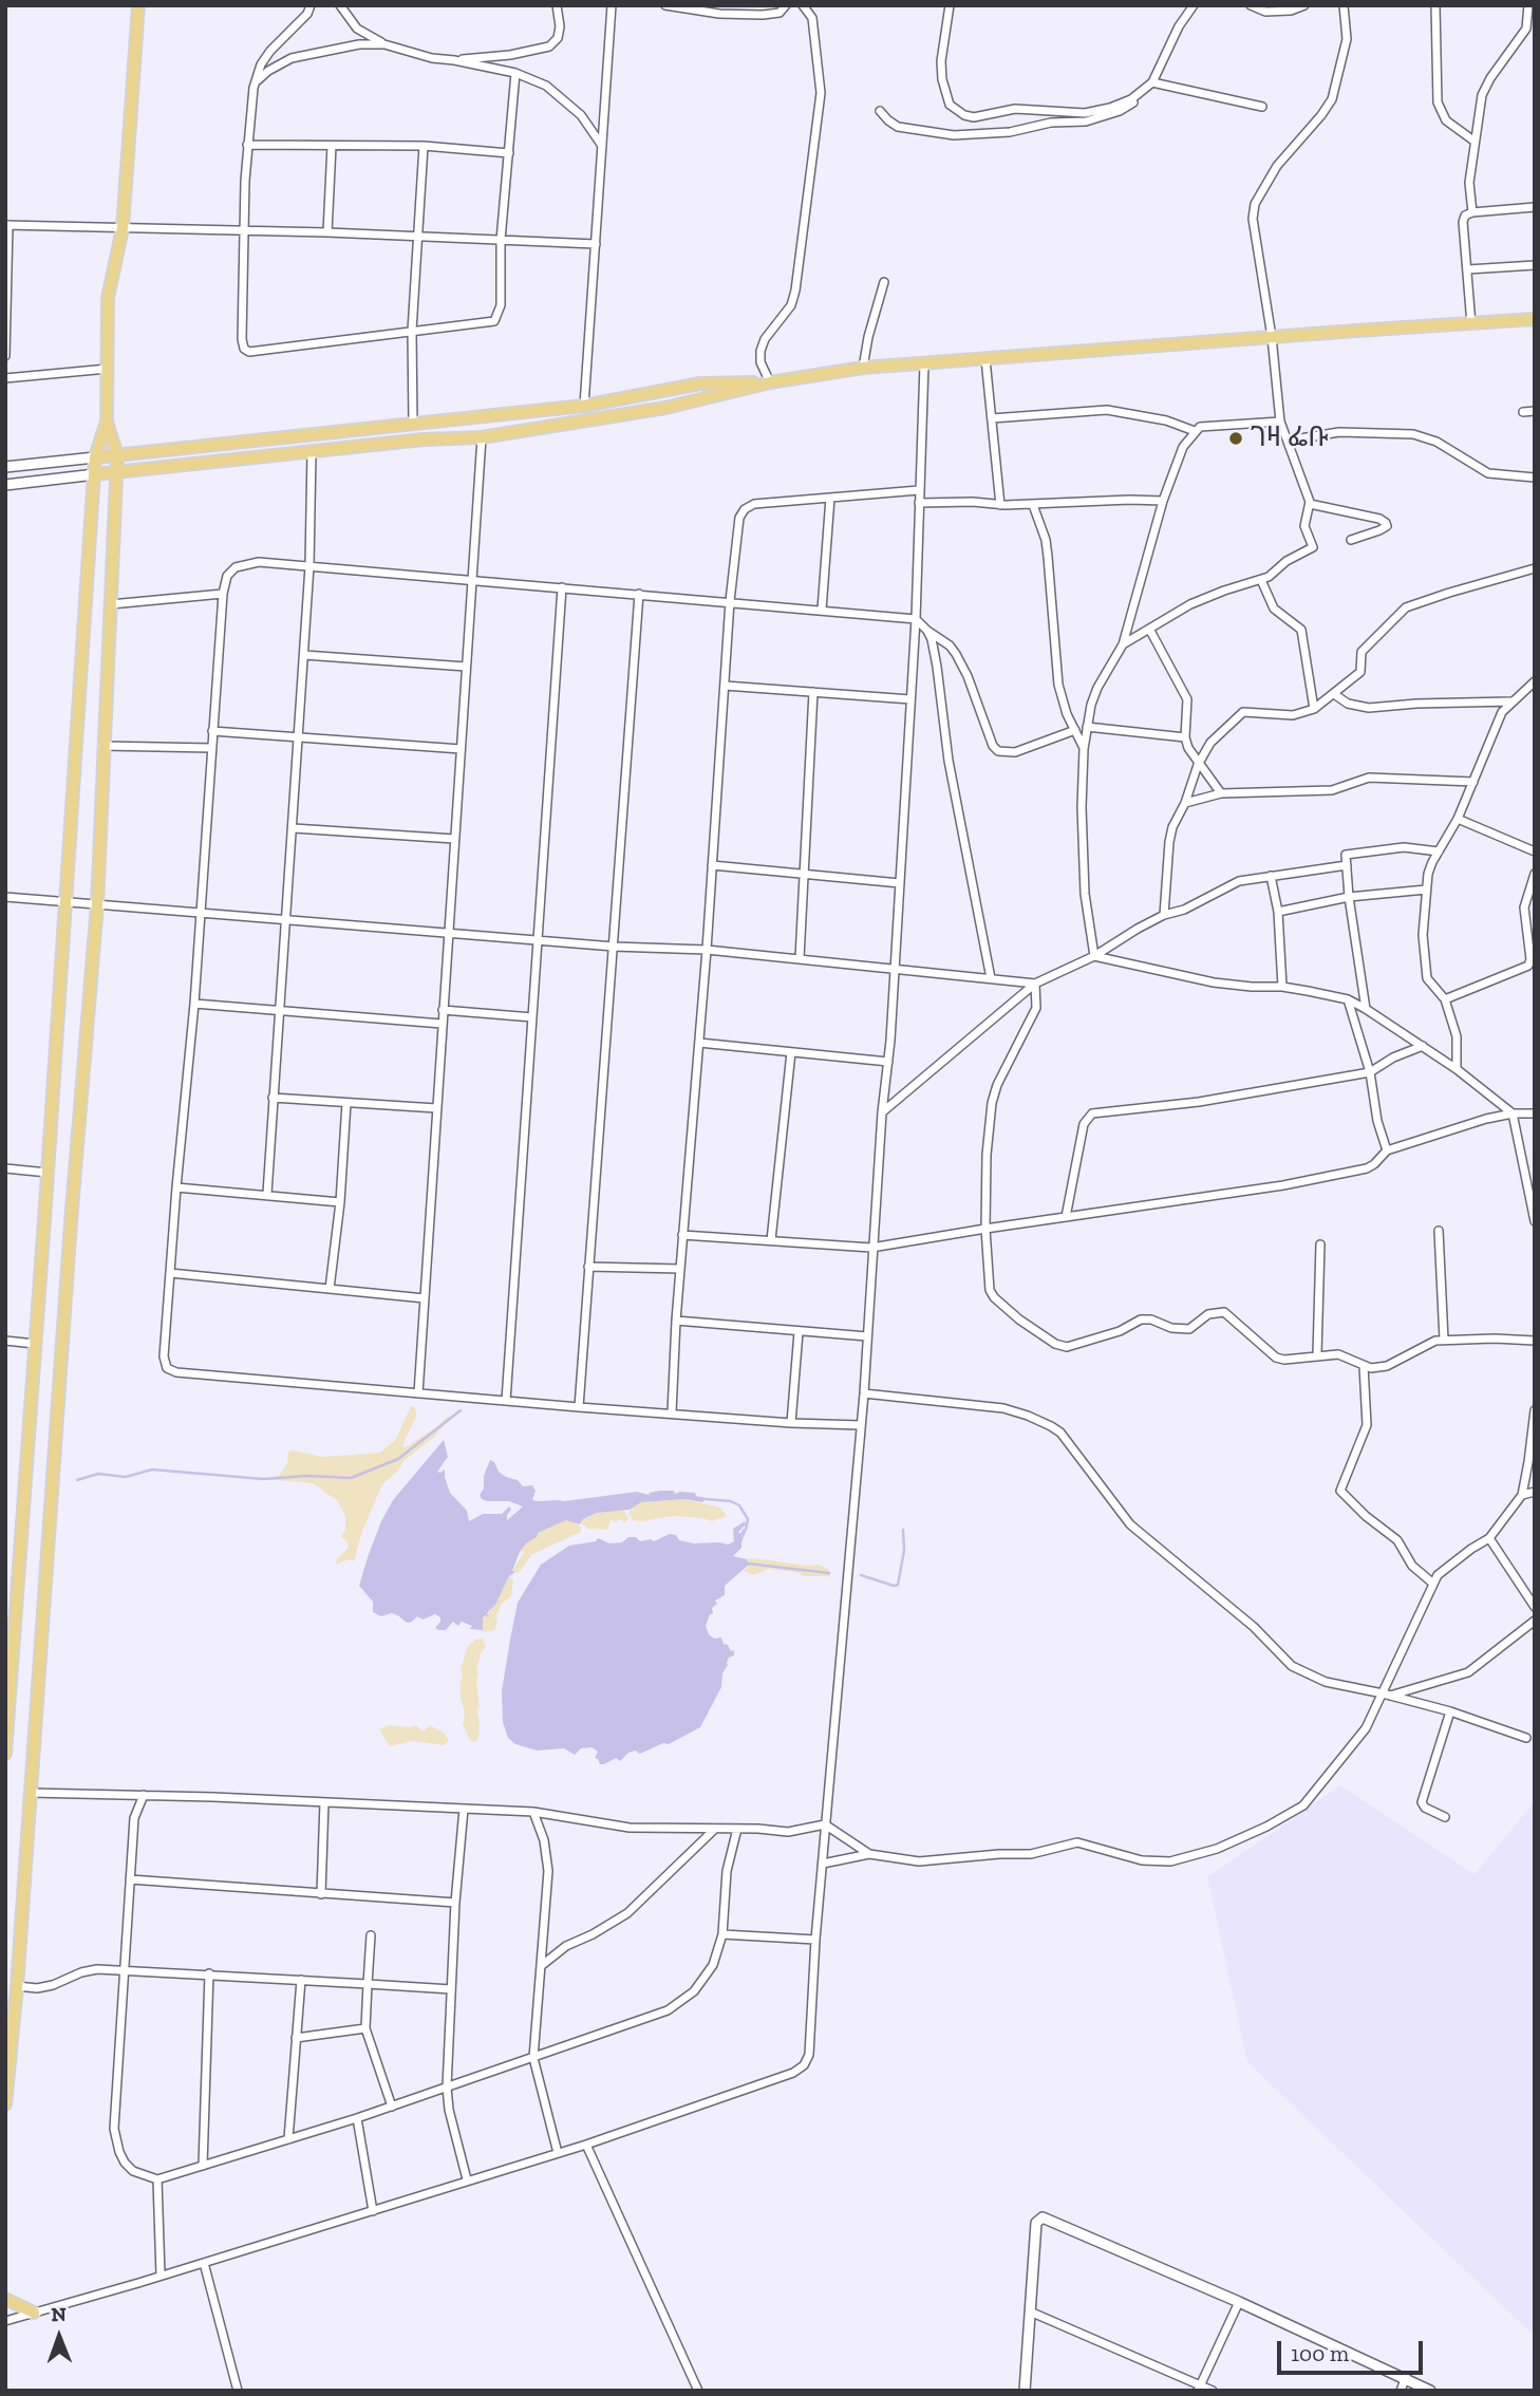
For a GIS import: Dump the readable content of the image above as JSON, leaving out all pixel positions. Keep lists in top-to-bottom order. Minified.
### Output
{"places":["ገዛ ፌቡ"],"scale_bar":"100 m","north":"top"}
